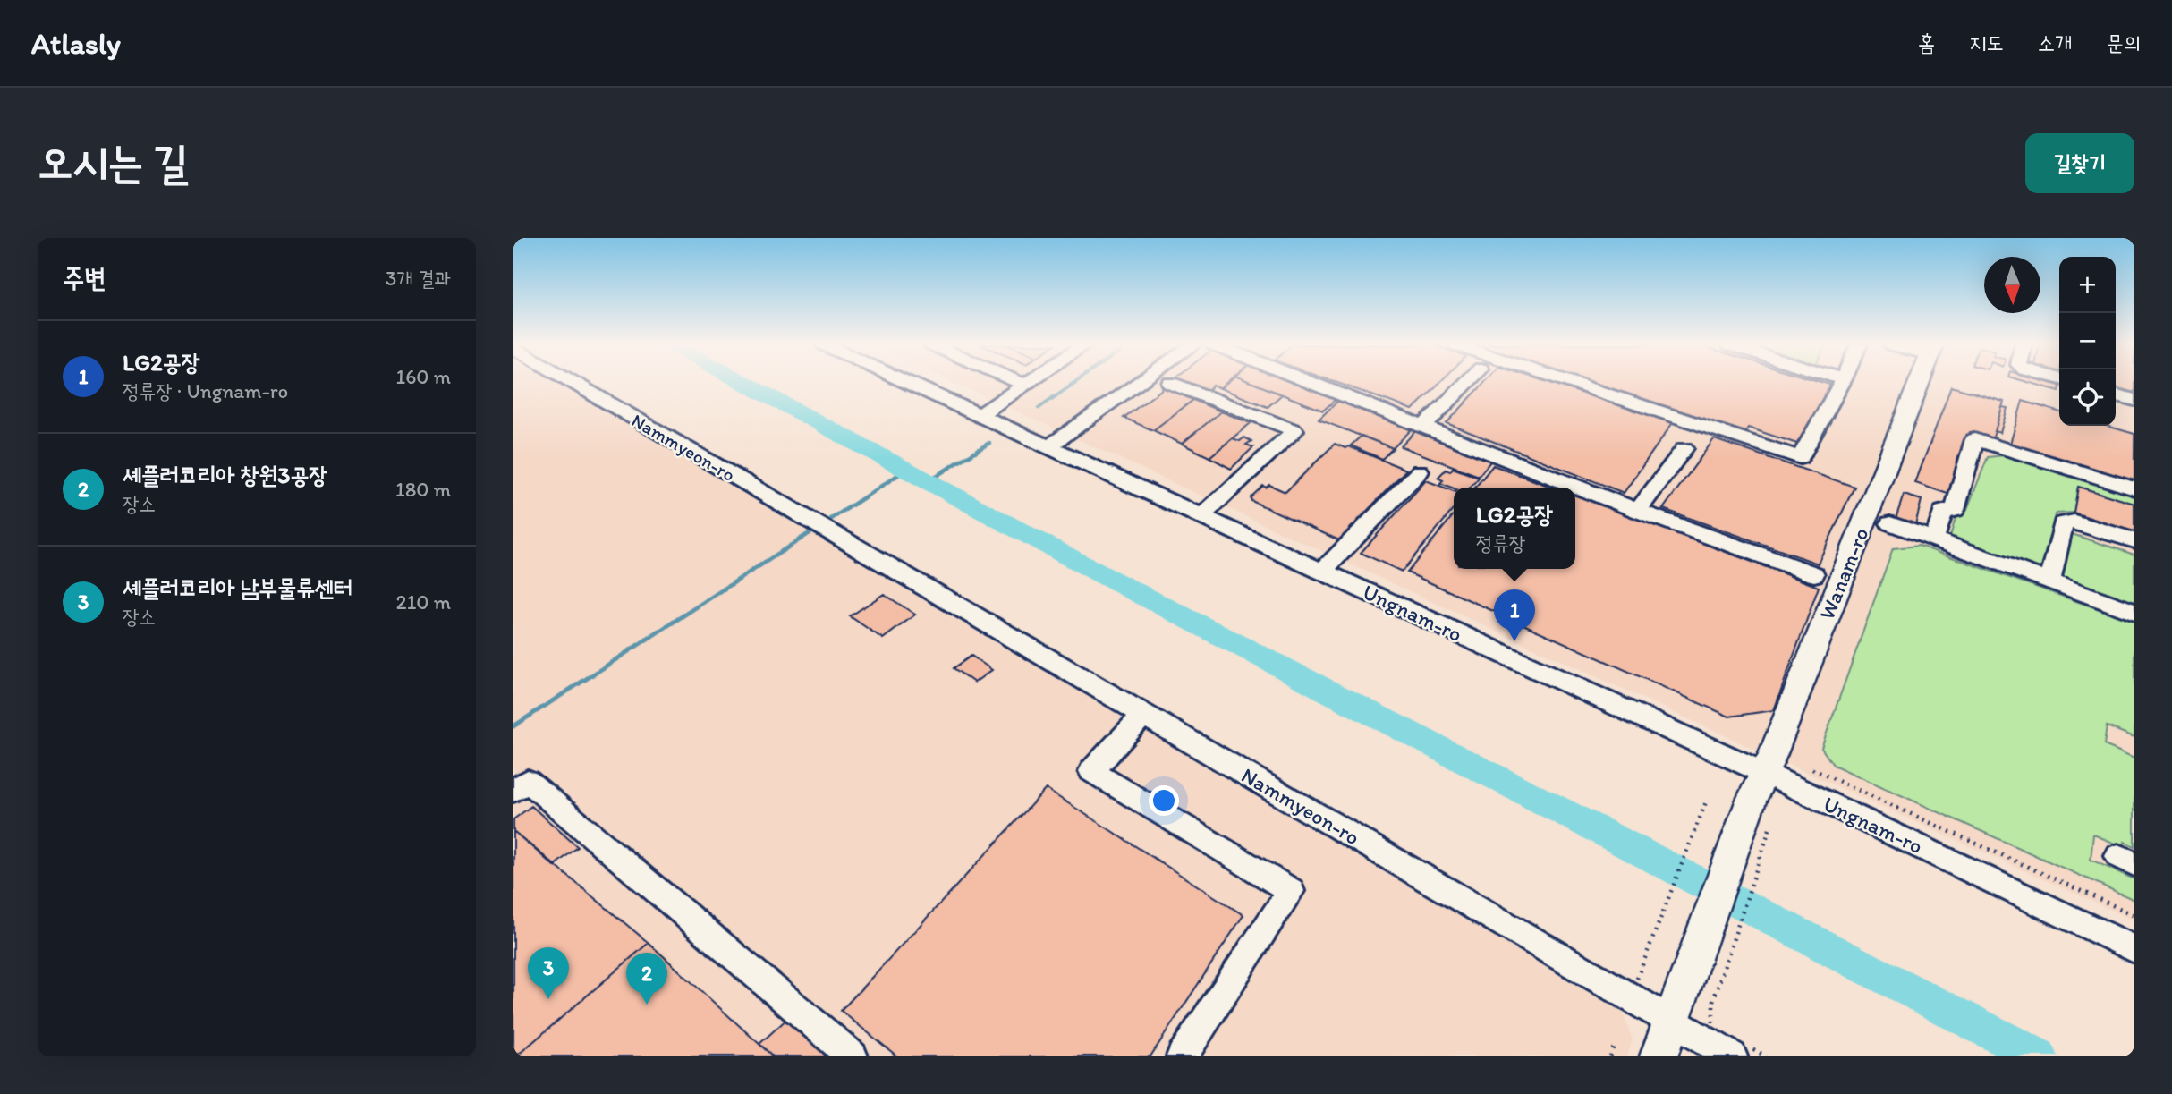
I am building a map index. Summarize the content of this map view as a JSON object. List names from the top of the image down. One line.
{"streets":{"main road":["Wanam-ro"],"street":["Nammyeon-ro","Ungnam-ro"]},"crossings":[["Nammyeon-ro","Wanam-ro"],["Wanam-ro","Ungnam-ro"]],"north":"bottom","page":{"header":"Atlasly","nav":["홈","지도","소개","문의"],"buttons":"길찾기","title":"오시는 길","heading":["주변","3개 결과"],"map_buttons":["+","−"],"list":[{"mark":"1","name":"LG2공장","note":"정류장 · Ungnam-ro","value":"160 m"},{"mark":"2","name":"셰플러코리아 창원3공장","note":"장소","value":"180 m"},{"mark":"3","name":"셰플러코리아 남부물류센터","note":"장소","value":"210 m"}],"popup":["LG2공장","정류장"],"pins":["1","3","2"]}}
